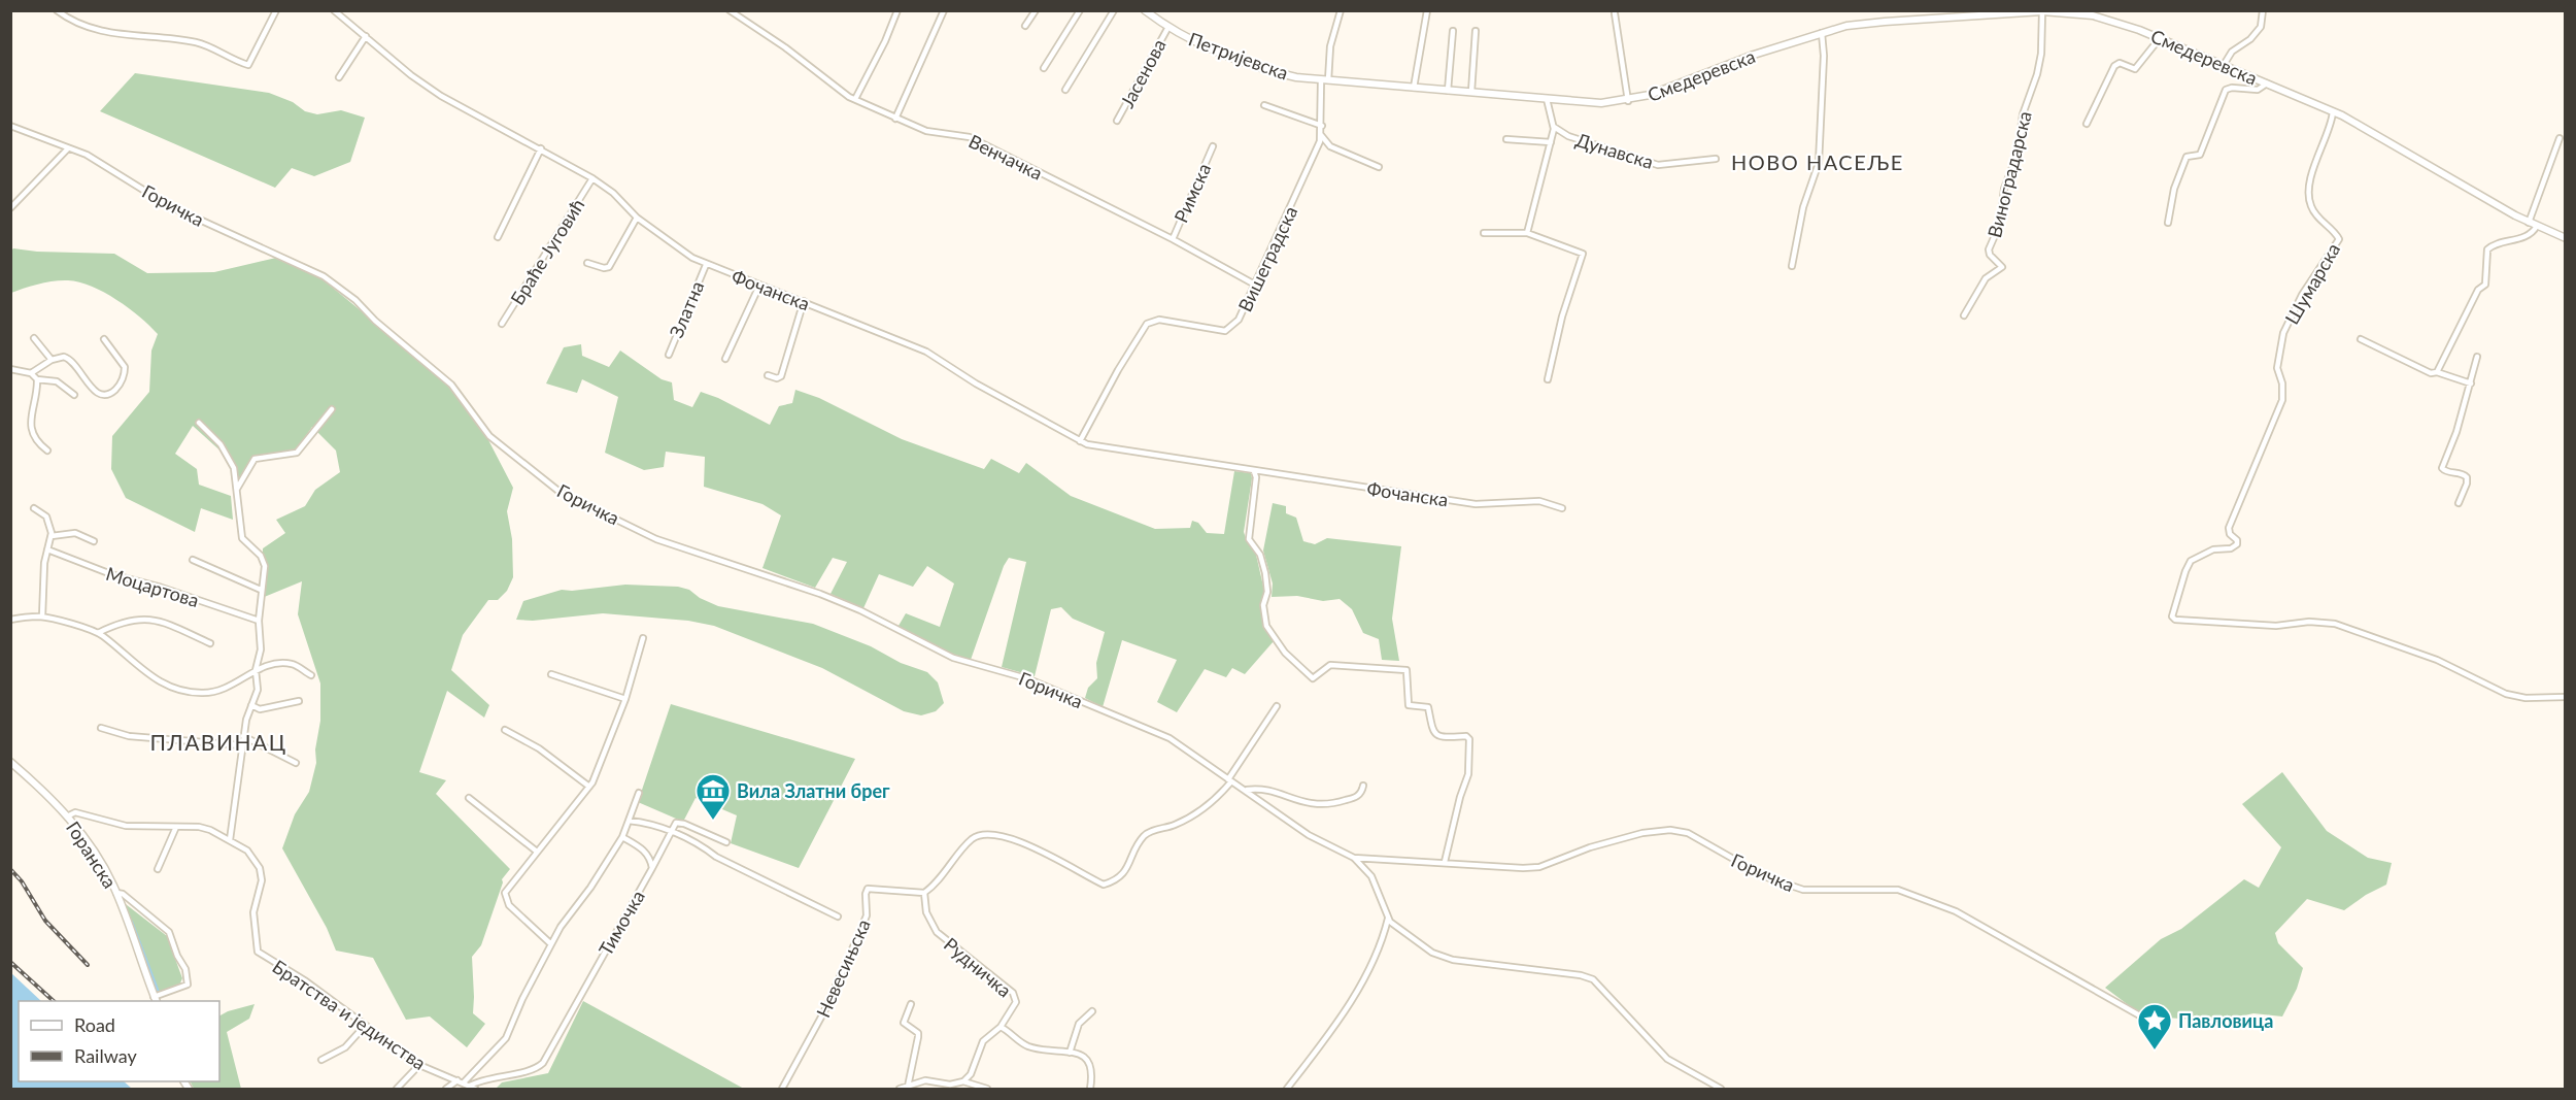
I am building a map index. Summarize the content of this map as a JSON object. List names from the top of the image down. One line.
{"streets":{"main road":["Петријевска","Смедеревска","Горанска"],"street":["Јасенова","Дунавска","Венчачка","Виноградарска","Римска","Горичка","Браће Југовић","Вишеградска","Шумарска","Фочанска","Златна","Моцартова","Тимочка","Рудничка","Невесињска","Братства и јединства"]},"crossings":[["Петријевска","Смедеревска"],["Петријевска","Јасенова"],["Петријевска","Вишеградска"],["Смедеревска","Дунавска"],["Смедеревска","Виноградарска"],["Смедеревска","Шумарска"],["Венчачка","Римска"],["Венчачка","Вишеградска"],["Браће Југовић","Фочанска"],["Вишеградска","Фочанска"],["Фочанска","Златна"],["Горанска","Братства и јединства"],["Тимочка","Братства и јединства"],["Рудничка","Невесињска"]],"districts":["НОВО НАСЕЉЕ","ПЛАВИНАЦ"],"places":{"museum":["Вила Златни брег"],"place":["Павловица"]},"legend":["Road","Railway"]}
